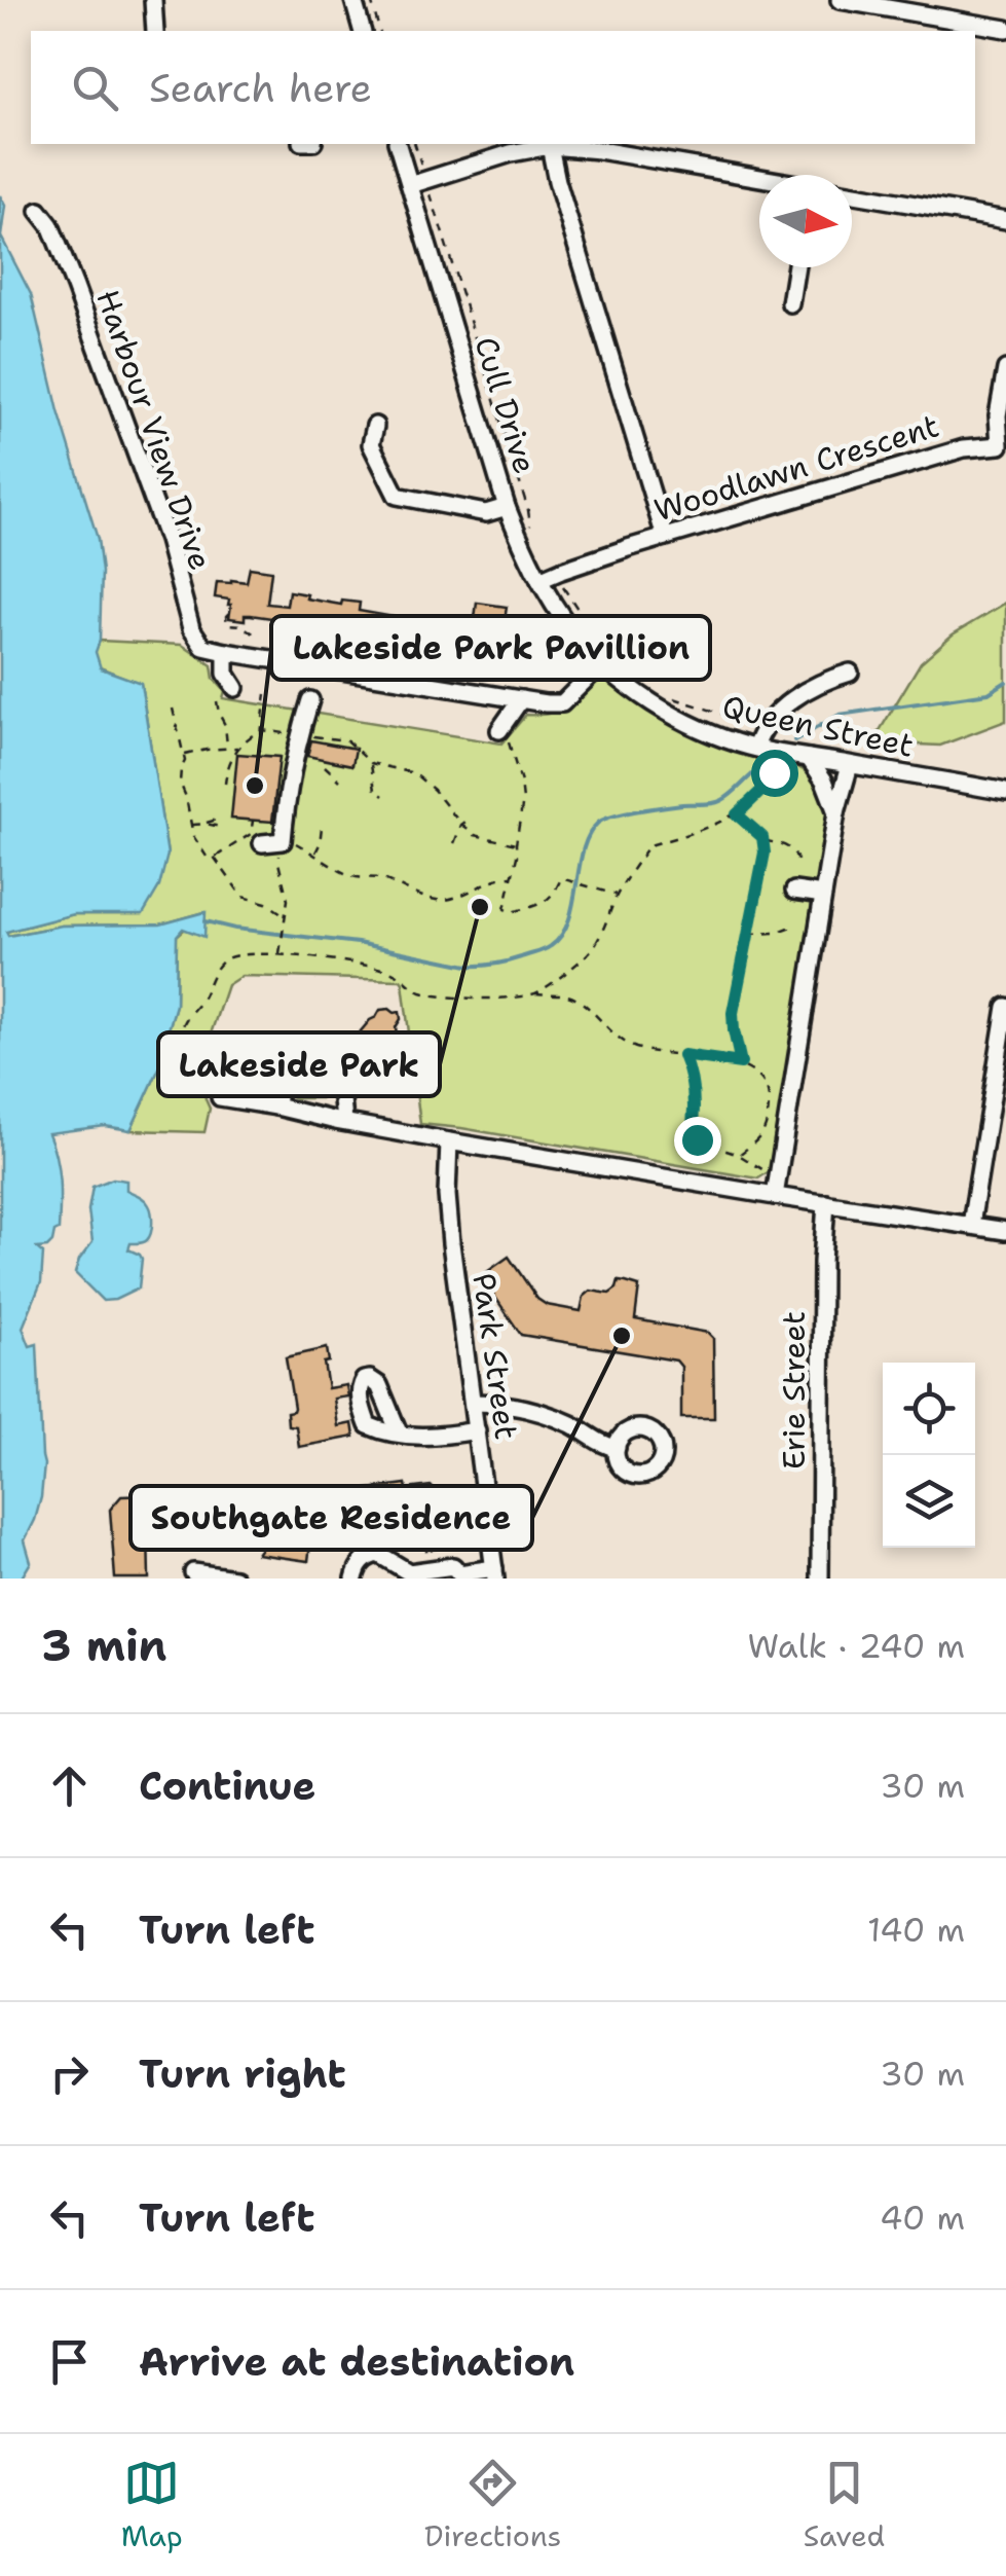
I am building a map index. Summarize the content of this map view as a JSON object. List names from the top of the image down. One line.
{"streets":{"street":["Cull Drive","Harbour View Drive","Woodlawn Crescent","Queen Street","Park Street","Erie Street"]},"crossings":[["Cull Drive","Woodlawn Crescent"],["Cull Drive","Queen Street"]],"places":["Lakeside Park Pavillion","Lakeside Park","Southgate Residence"],"north":"right","page":{"search":"Search here","heading":["3 min","Walk · 240 m"],"list":[["Continue","30 m"],["Turn left","140 m"],["Turn right","30 m"],["Turn left","40 m"],"Arrive at destination"],"nav":["Map","Directions","Saved"]}}
